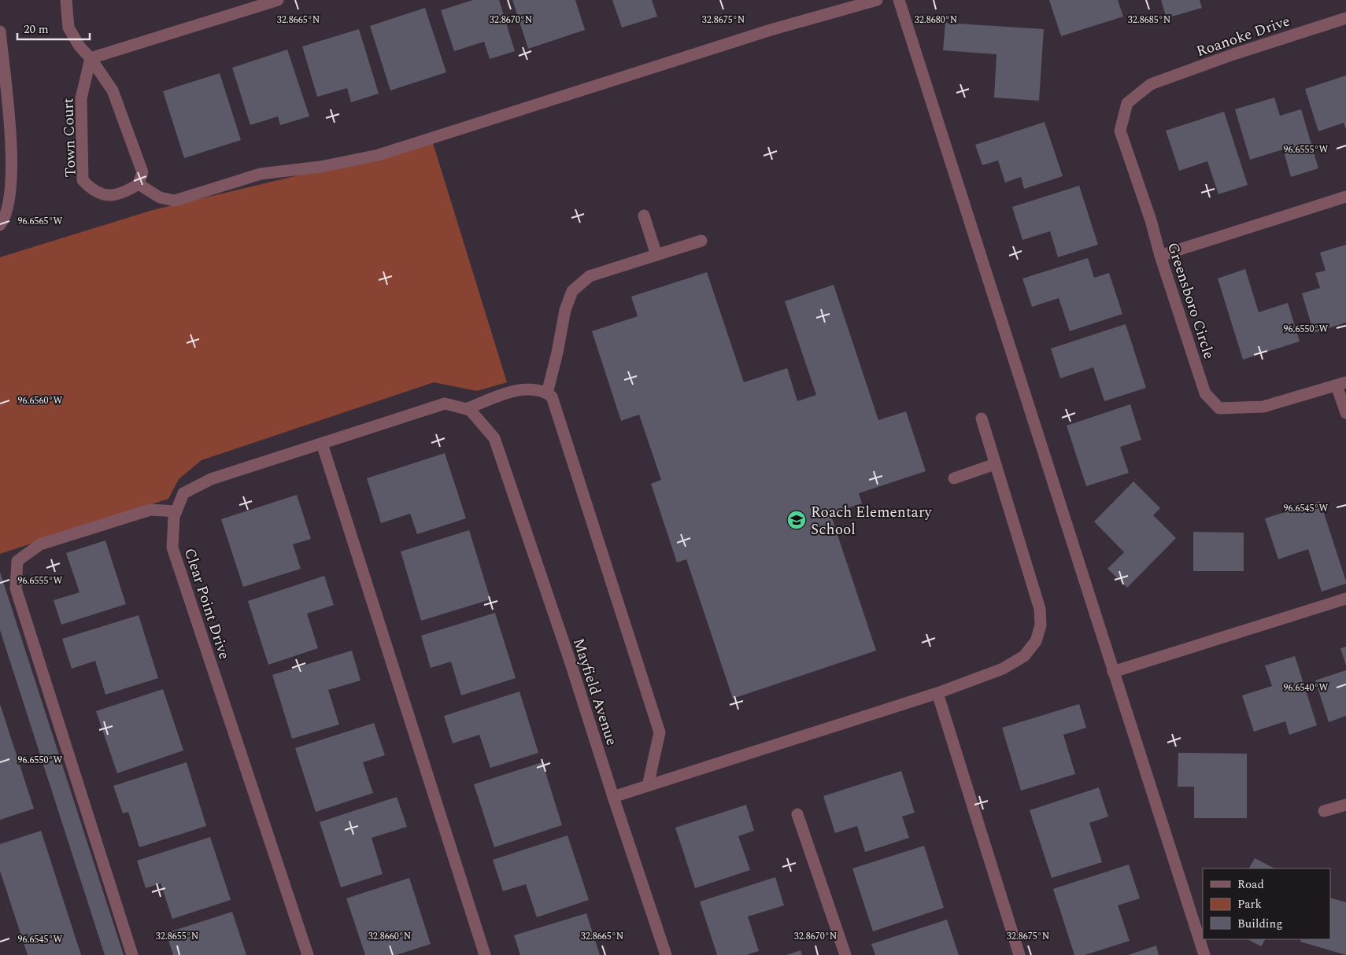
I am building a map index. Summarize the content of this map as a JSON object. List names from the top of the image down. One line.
{"streets":{"street":["Roanoke Drive","Town Court","Greensboro Circle","Clear Point Drive","Mayfield Avenue"]},"crossings":[["Roanoke Drive","Greensboro Circle"],["Clear Point Drive","Mayfield Avenue"]],"places":{"school or university":["Roach Elementary School"]},"legend":["Road","Park","Building"],"scale_bar":"20 m","coordinates":["32.8665°N","32.8670°N","32.8675°N","32.8680°N","32.8685°N","96.6555°W","96.6565°W","96.6550°W","96.6560°W","96.6545°W","96.6540°W","32.8655°N","32.8660°N"]}
